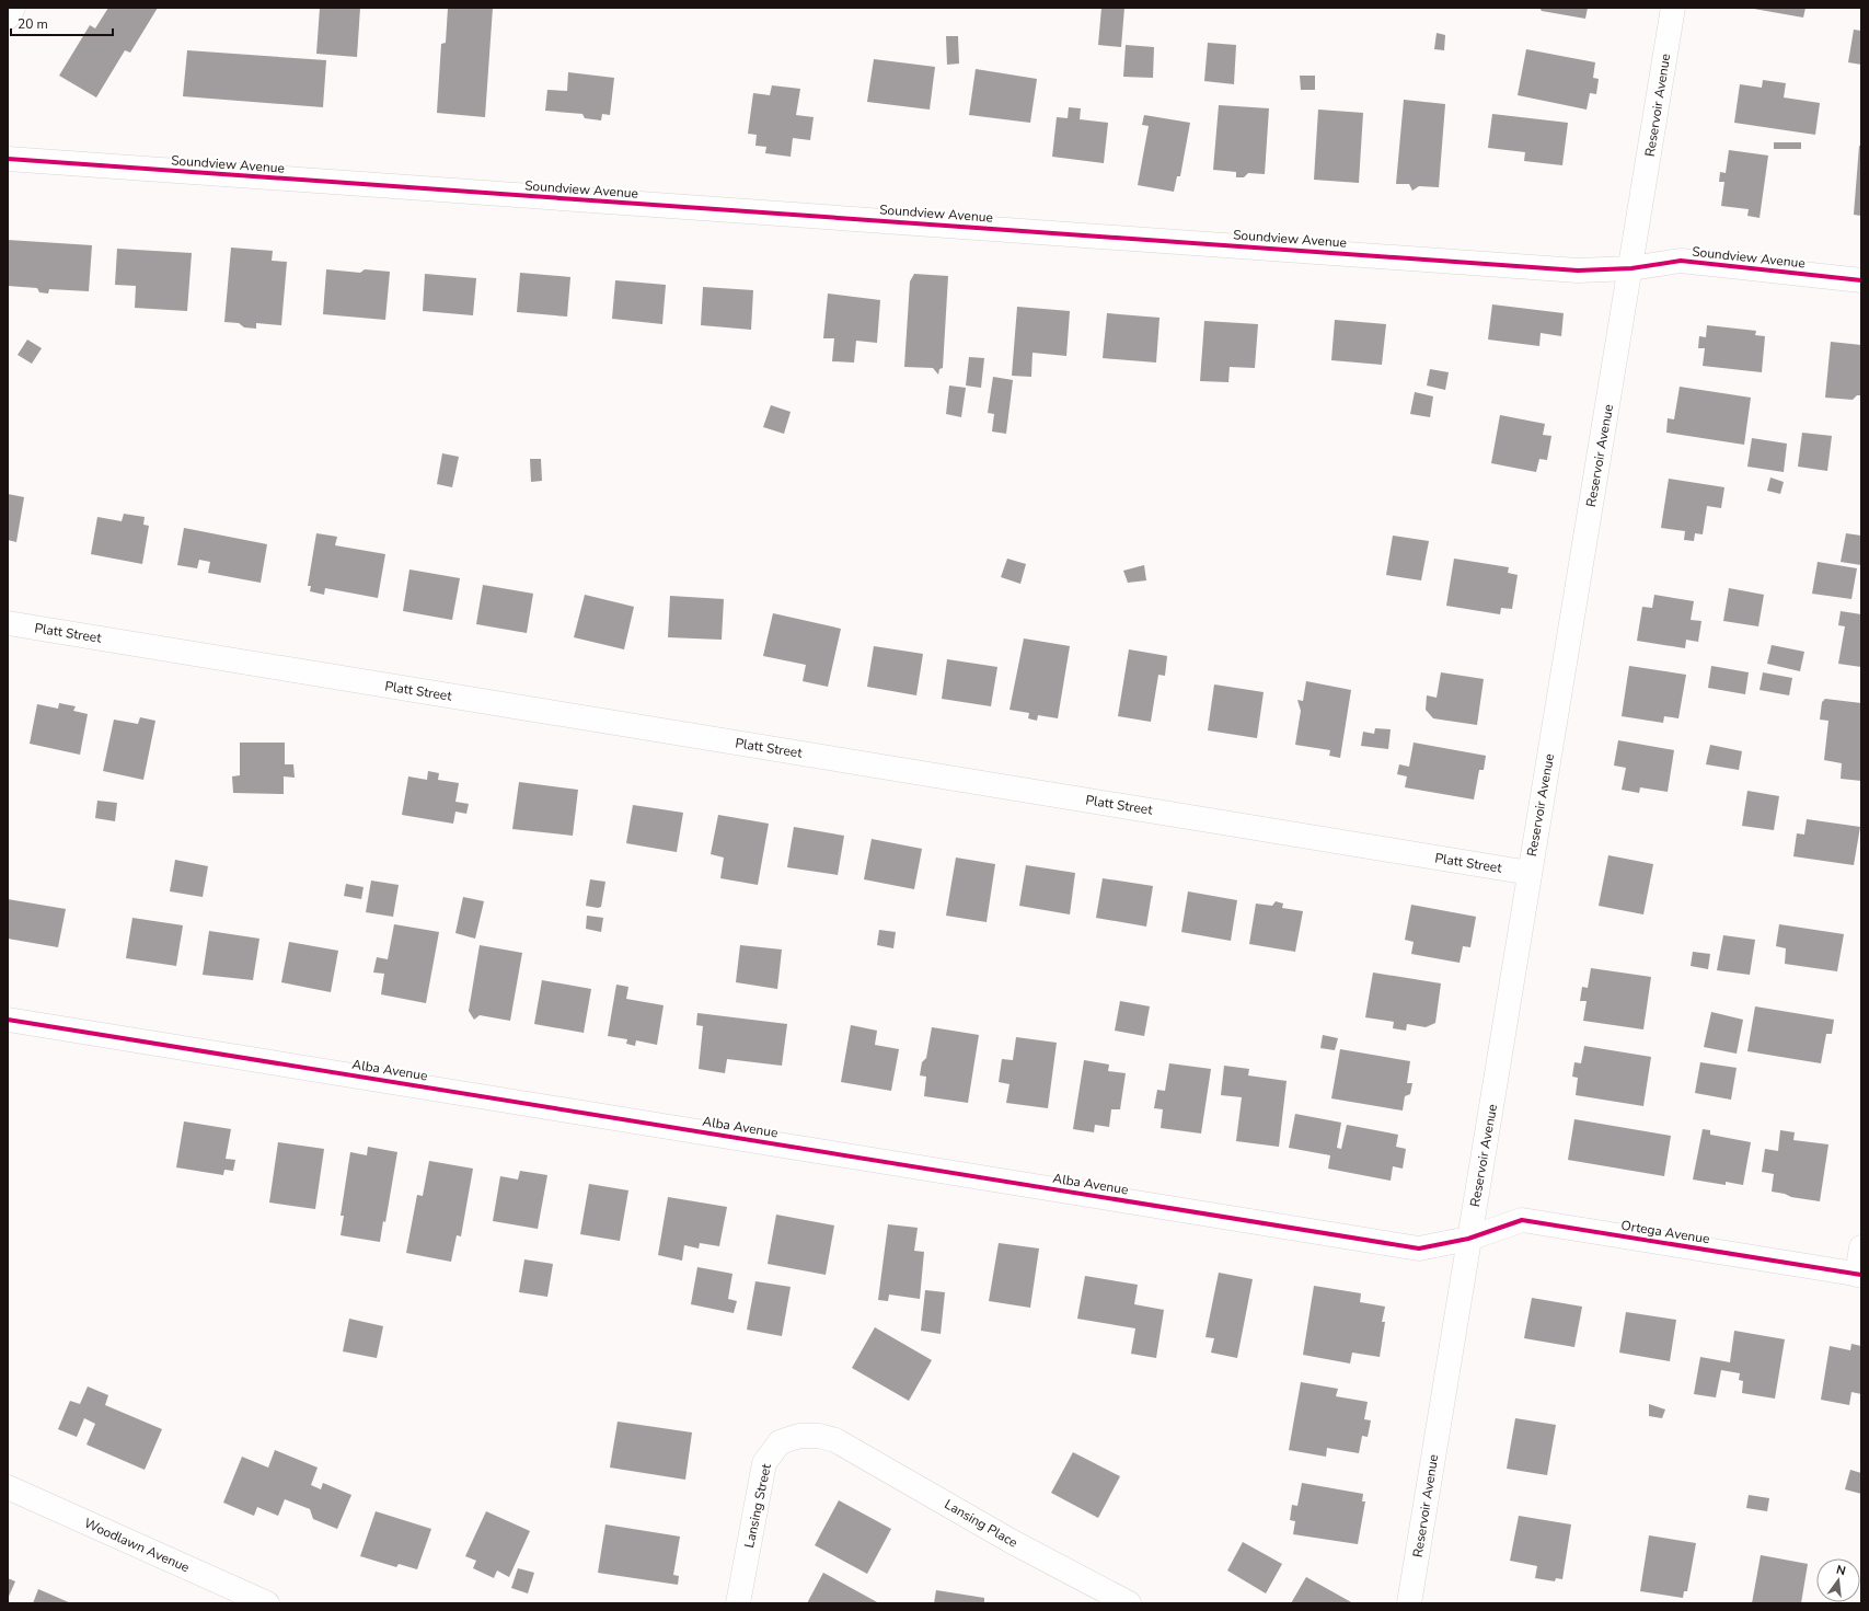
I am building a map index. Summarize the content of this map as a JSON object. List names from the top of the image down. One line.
{"streets":{"street":["Reservoir Avenue","Soundview Avenue","Platt Street","Alba Avenue","Ortega Avenue","Lansing Street","Lansing Place","Woodlawn Avenue"]},"crossings":[["Reservoir Avenue","Soundview Avenue"],["Reservoir Avenue","Platt Street"],["Reservoir Avenue","Alba Avenue"],["Reservoir Avenue","Ortega Avenue"],["Alba Avenue","Ortega Avenue"],["Lansing Street","Lansing Place"]],"scale_bar":"20 m","north":"top"}
